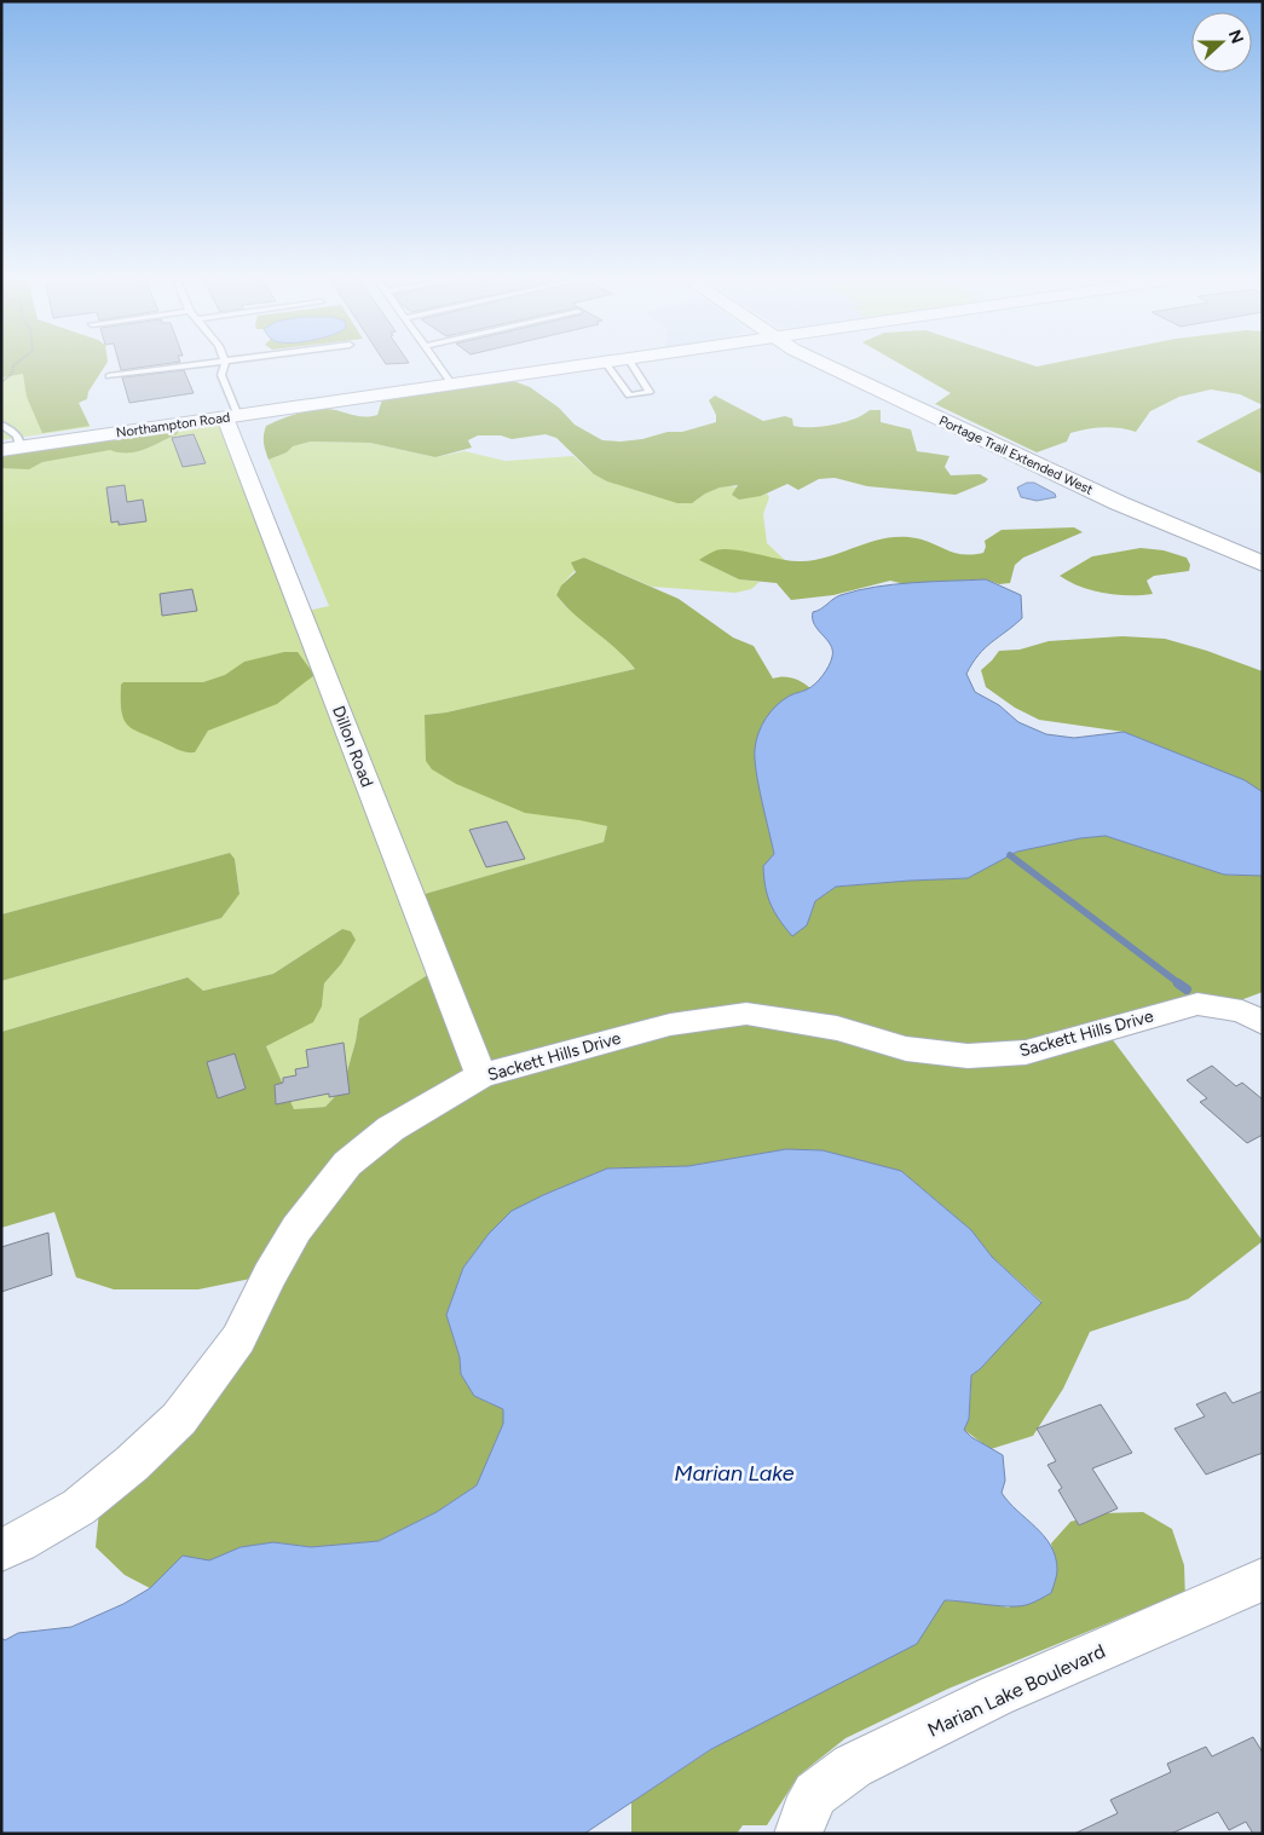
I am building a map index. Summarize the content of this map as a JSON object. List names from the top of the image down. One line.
{"streets":{"street":["Northampton Road","Portage Trail Extended West","Dillon Road","Sackett Hills Drive","Marian Lake Boulevard"]},"crossings":[["Northampton Road","Dillon Road"],["Dillon Road","Sackett Hills Drive"]],"water":["Marian Lake"],"north":"right"}
